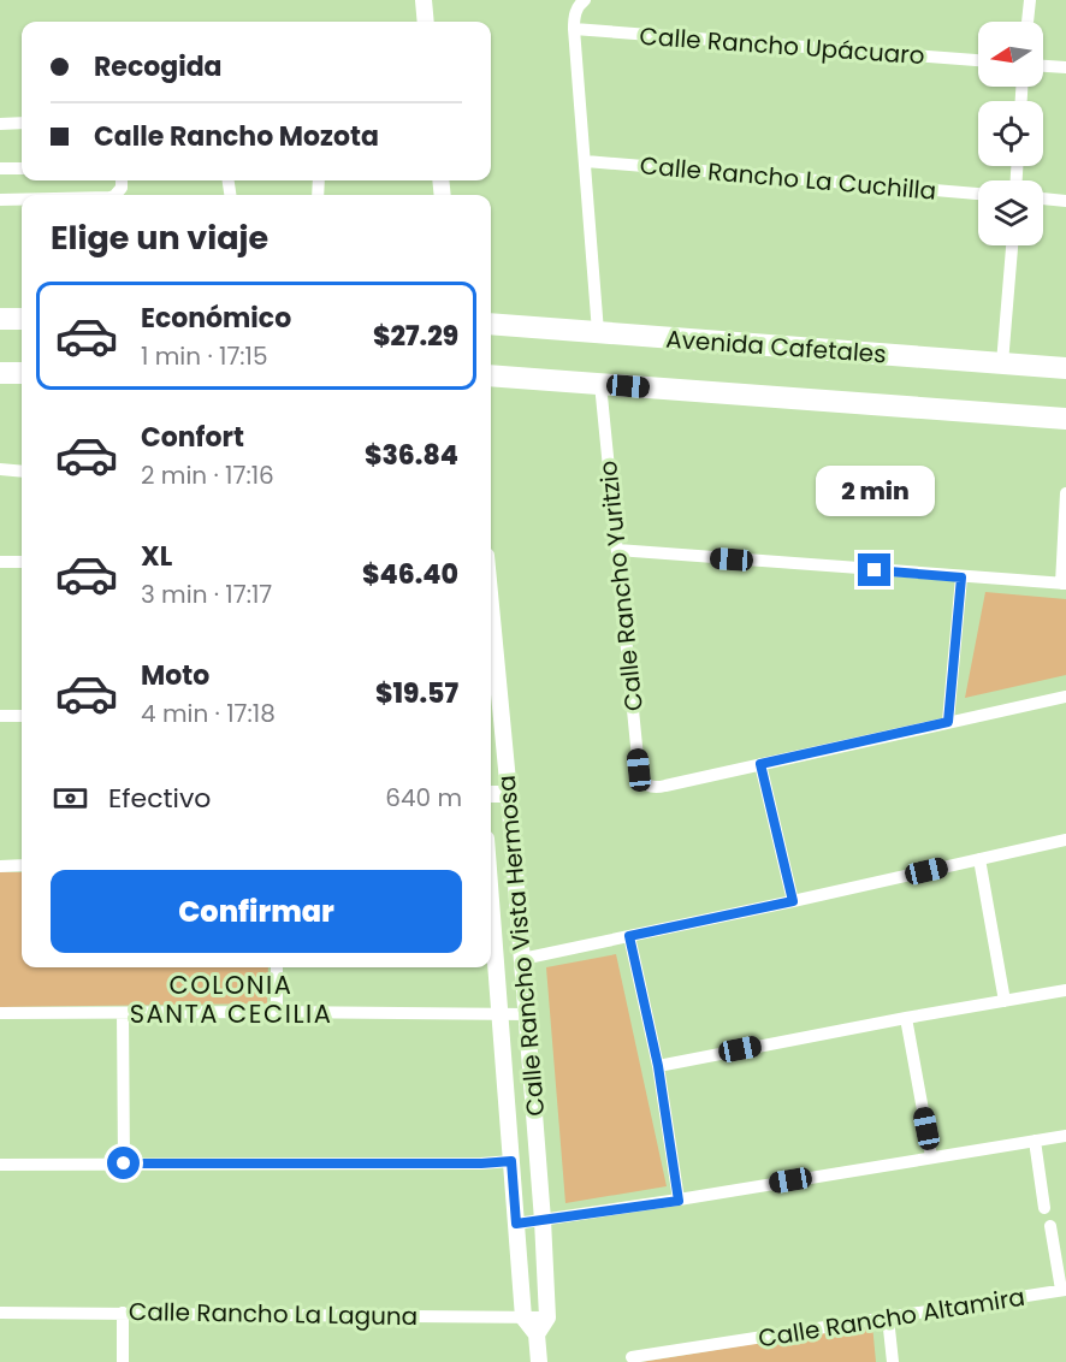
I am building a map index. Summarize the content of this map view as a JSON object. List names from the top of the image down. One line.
{"streets":{"main road":["Avenida Cafetales"],"street":["Calle Rancho Upácuaro","Calle Rancho La Cuchilla","Calle Rancho Yuritzio","Calle Rancho Vista Hermosa","Calle Rancho La Laguna","Calle Rancho Altamira"]},"crossings":[["Calle Rancho Vista Hermosa","Calle Rancho La Laguna"]],"districts":["COLONIA SANTA CECILIA"],"north":"left","page":{"banner":["Recogida","Calle Rancho Mozota"],"heading":"Elige un viaje","list":[{"name":"Económico","note":"1 min · 17:15","value":"$27.29"},{"name":"Confort","note":"2 min · 17:16","value":"$36.84"},{"name":"XL","note":"3 min · 17:17","value":"$46.40"},{"name":"Moto","note":"4 min · 17:18","value":"$19.57"}],"bubble":"2 min","pay":["Efectivo","640 m"],"buttons":"Confirmar"}}
